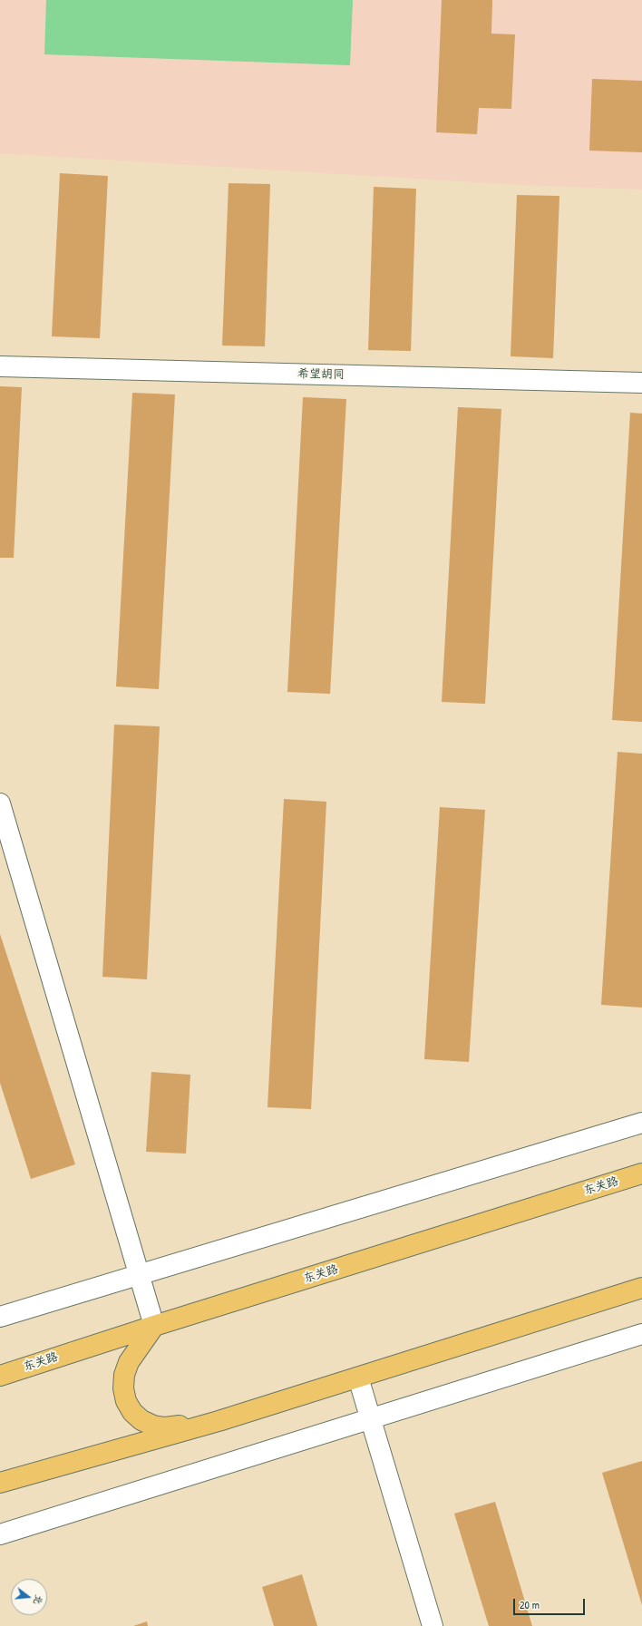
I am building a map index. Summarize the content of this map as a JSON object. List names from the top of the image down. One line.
{"streets":{"main road":["东关路"],"street":["希望胡同"]},"scale_bar":"20 m","north":"right"}
